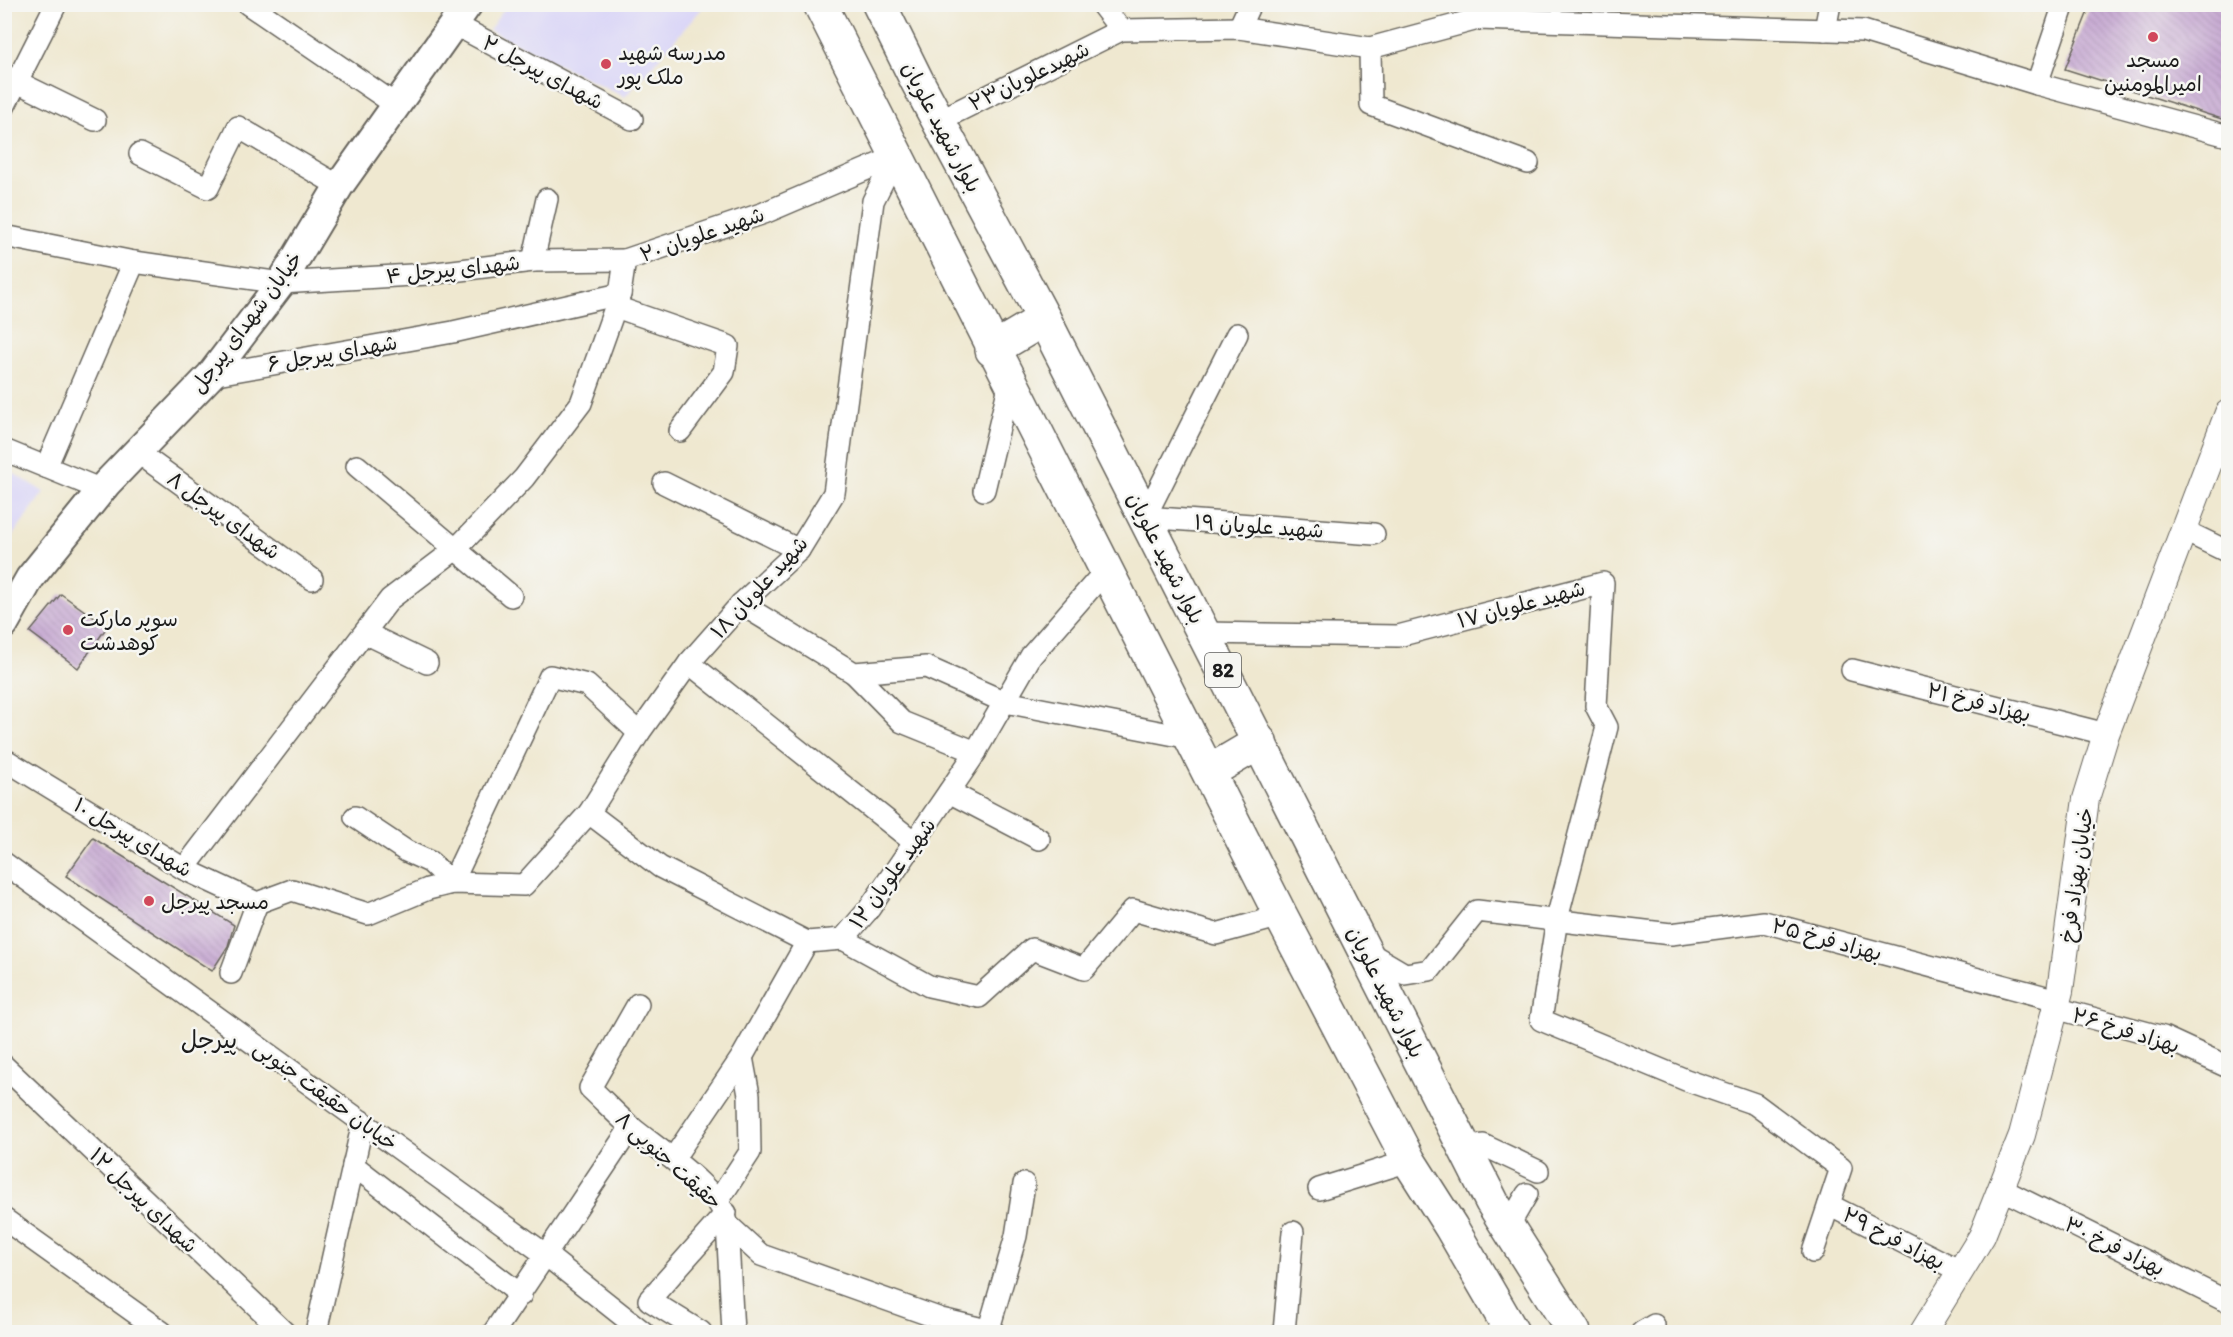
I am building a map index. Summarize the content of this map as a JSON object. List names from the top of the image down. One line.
{"streets":{"main road":["بلوار شهید علویان","خیابان شهدای پیرجل","82"],"street":["شهدای پیرجل ۲","شهیدعلویان۲۳","شهید علویان ۲۰","شهدای پیرجل ۴","شهدای پیرجل ۶","شهدای پیرجل ۸","شهید علویان ۱۹","شهید علویان ۱۸","شهید علویان ۱۷","بهزاد فرخ ۲۱","شهدای پیرجل ۱۰","شهید علویان ۱۲","خیابان بهزاد فرخ","بهزاد فرخ ۲۵","بهزاد فرخ ۲۶","خیابان حقیقت جنوبی","حقیقت جنوبی ۸","شهدای پیرجل ۱۲","بهزاد فرخ ۲۹","بهزاد فرخ ۳۰"]},"crossings":[["شهدای پیرجل ۲","خیابان شهدای پیرجل"],["شهیدعلویان۲۳","بلوار شهید علویان"],["بلوار شهید علویان","شهید علویان ۱۹"],["بلوار شهید علویان","شهید علویان ۱۷"],["بلوار شهید علویان","بهزاد فرخ ۲۵"],["شهید علویان ۲۰","شهدای پیرجل ۴"],["شهید علویان ۲۰","شهدای پیرجل ۶"],["شهید علویان ۲۰","شهید علویان ۱۸"],["شهید علویان ۲۰","شهدای پیرجل ۱۰"],["شهدای پیرجل ۴","خیابان شهدای پیرجل"],["خیابان شهدای پیرجل","شهدای پیرجل ۶"],["خیابان شهدای پیرجل","شهدای پیرجل ۸"],["شهید علویان ۱۸","شهدای پیرجل ۱۰"],["شهید علویان ۱۷","بهزاد فرخ ۲۵"],["بهزاد فرخ ۲۱","خیابان بهزاد فرخ"],["خیابان بهزاد فرخ","بهزاد فرخ ۲۵"],["خیابان بهزاد فرخ","بهزاد فرخ ۲۶"],["خیابان بهزاد فرخ","بهزاد فرخ ۲۹"],["خیابان بهزاد فرخ","بهزاد فرخ ۳۰"],["بهزاد فرخ ۲۵","بهزاد فرخ ۲۶"]],"districts":["پیرجل"],"places":["مسجد امیرالمومنین","مدرسه شهید ملک پور","سوپر مارکت کوهدشت","مسجد پیرجل"]}
